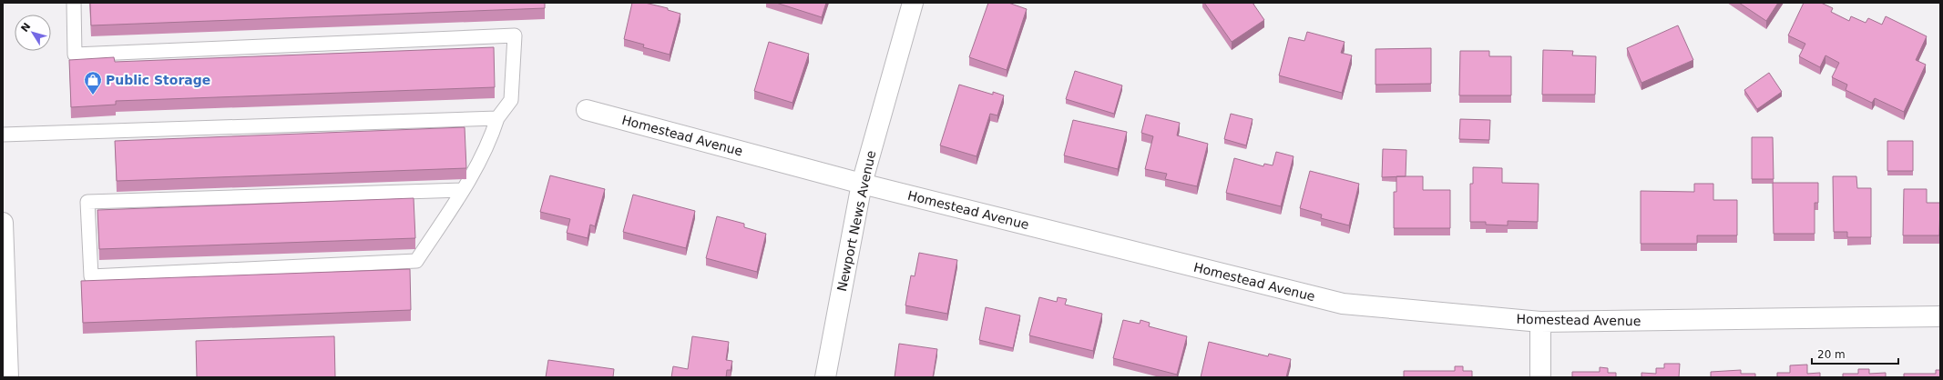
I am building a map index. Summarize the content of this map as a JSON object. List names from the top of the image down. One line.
{"streets":{"street":["Homestead Avenue","Newport News Avenue"]},"crossings":[["Homestead Avenue","Newport News Avenue"]],"places":{"shop":["Public Storage"]},"scale_bar":"20 m","north":"top left"}
